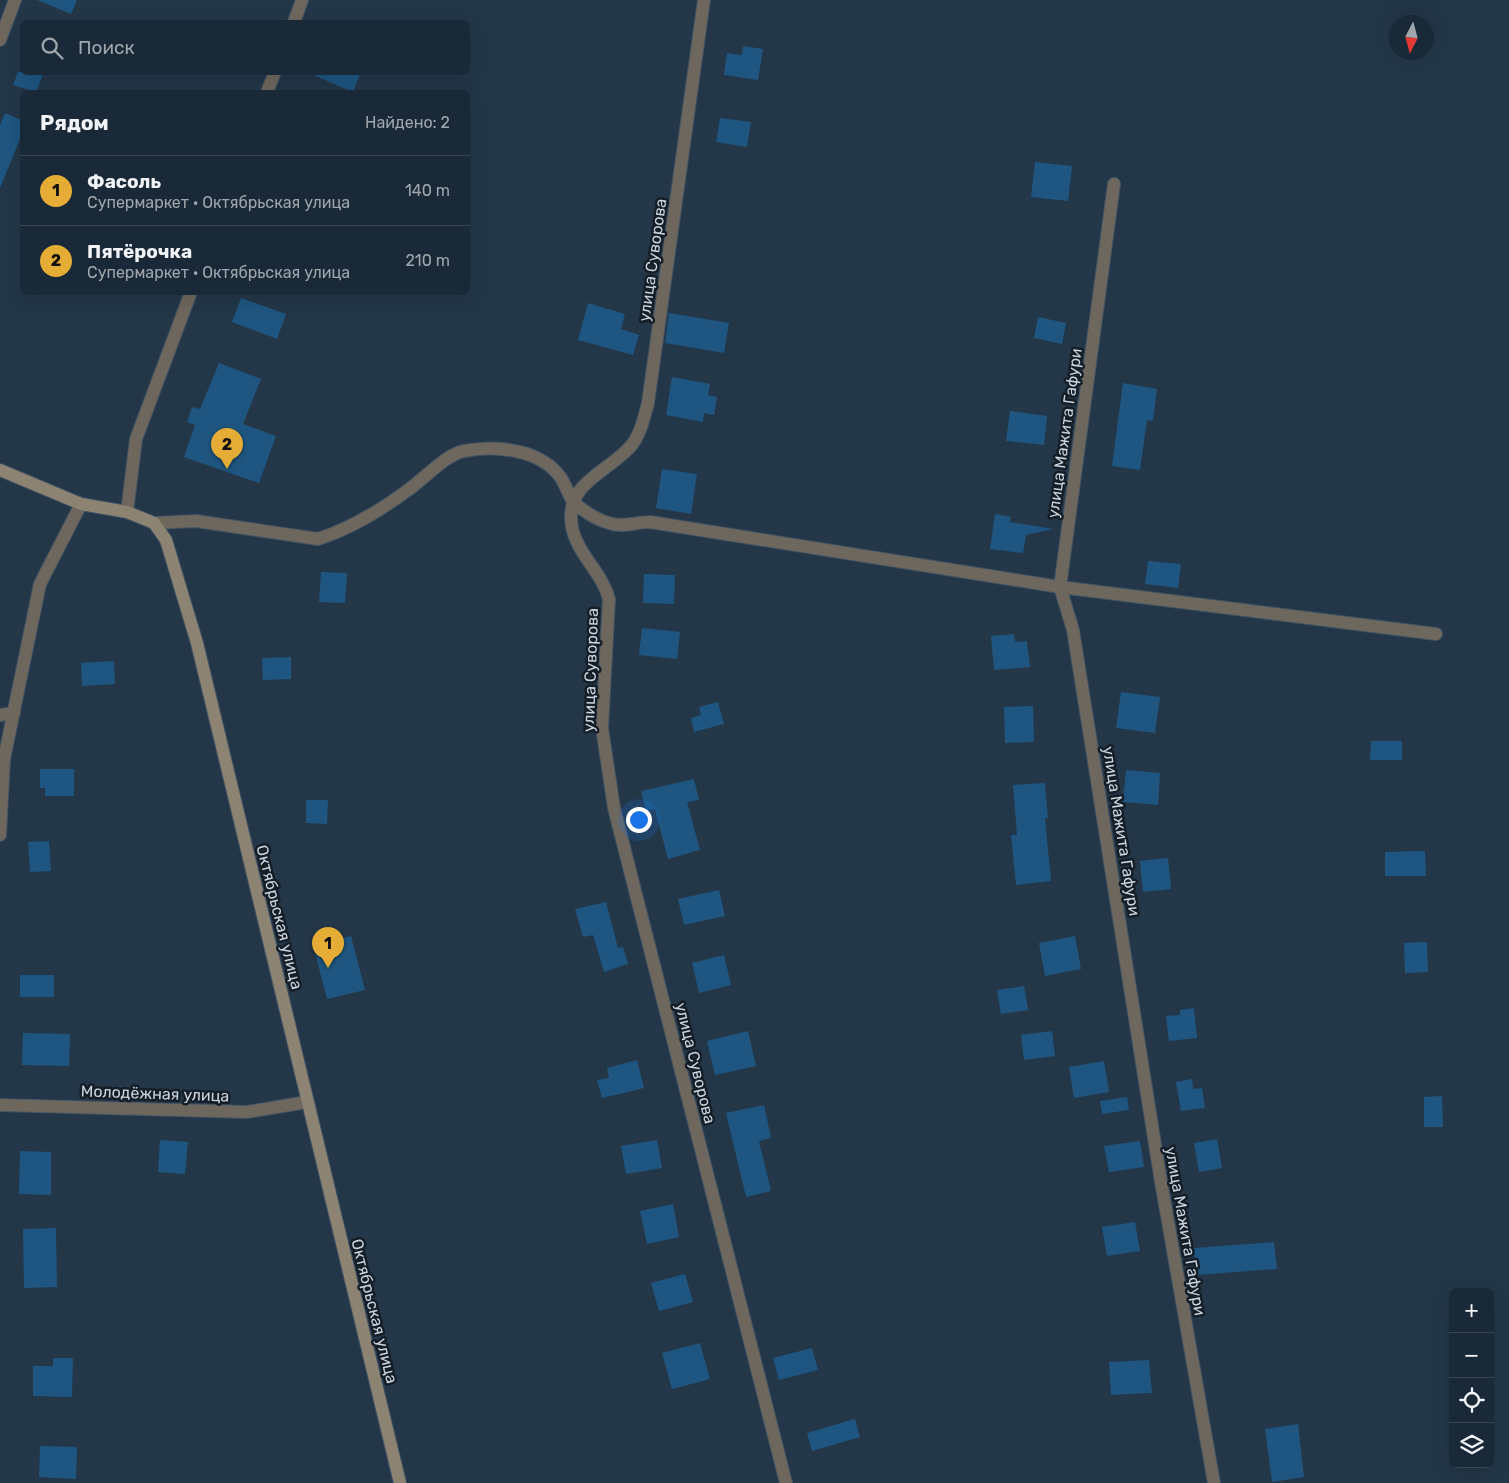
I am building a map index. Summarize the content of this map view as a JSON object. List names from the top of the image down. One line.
{"streets":{"street":["улица Суворова","улица Мажита Гафури","Октябрьская улица","Молодёжная улица"]},"crossings":[["Октябрьская улица","Молодёжная улица"]],"north":"bottom","page":{"search":"Поиск","heading":["Рядом","Найдено: 2"],"list":[{"mark":"1","name":"Фасоль","note":"Супермаркет · Октябрьская улица","value":"140 m"},{"mark":"2","name":"Пятёрочка","note":"Супермаркет · Октябрьская улица","value":"210 m"}],"pins":["2","1"],"map_buttons":["+","−"]}}
